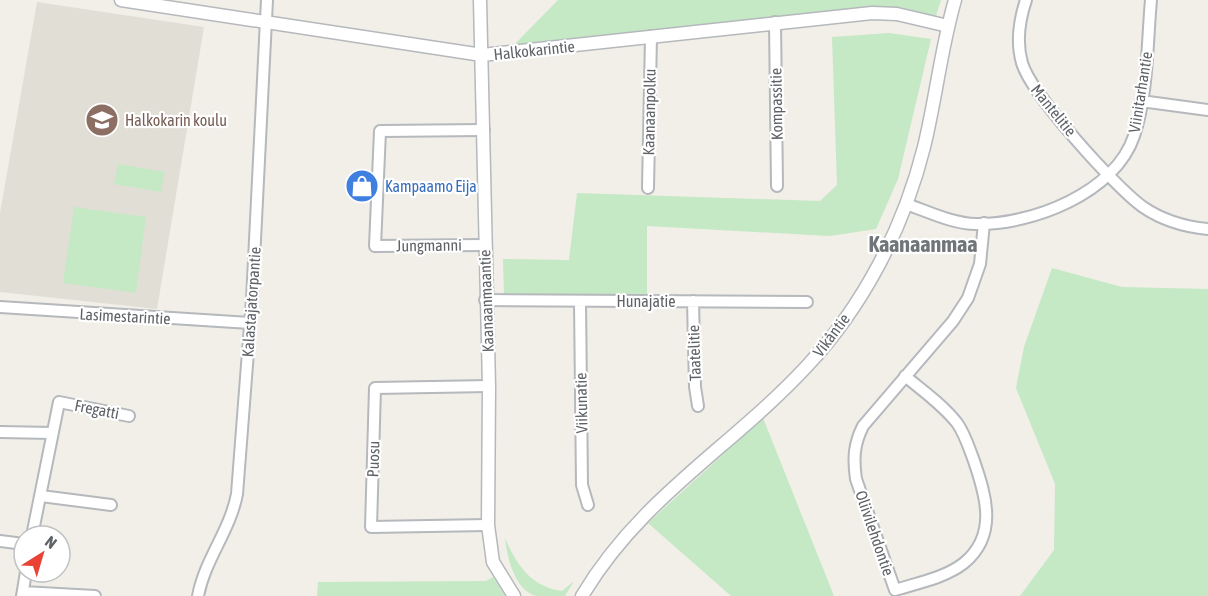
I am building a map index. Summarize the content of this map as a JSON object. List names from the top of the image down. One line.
{"streets":{"street":["Halkokarintie","Viinitarhantie","Kompassitie","Mantelitie","Kaanaanpolku","Jungmanni","Kaanaanmaantie","Hunajatie","Kalastajatorpantie","Lasimestarintie","Vikåntie","Taatelitie","Viikunatie","Fregatti","Puosu","Oliivilehdontie"]},"crossings":[["Halkokarintie","Kompassitie"],["Halkokarintie","Kaanaanpolku"],["Halkokarintie","Kaanaanmaantie"],["Halkokarintie","Kalastajatorpantie"],["Halkokarintie","Vikåntie"],["Viinitarhantie","Mantelitie"],["Viinitarhantie","Vikåntie"],["Viinitarhantie","Oliivilehdontie"],["Jungmanni","Kaanaanmaantie"],["Kaanaanmaantie","Hunajatie"],["Kaanaanmaantie","Puosu"],["Hunajatie","Taatelitie"],["Hunajatie","Viikunatie"],["Kalastajatorpantie","Lasimestarintie"]],"districts":["Kaanaanmaa"],"places":{"school or university":["Halkokarin koulu"],"shop":["Kampaamo Eija"]},"north":"top right"}
